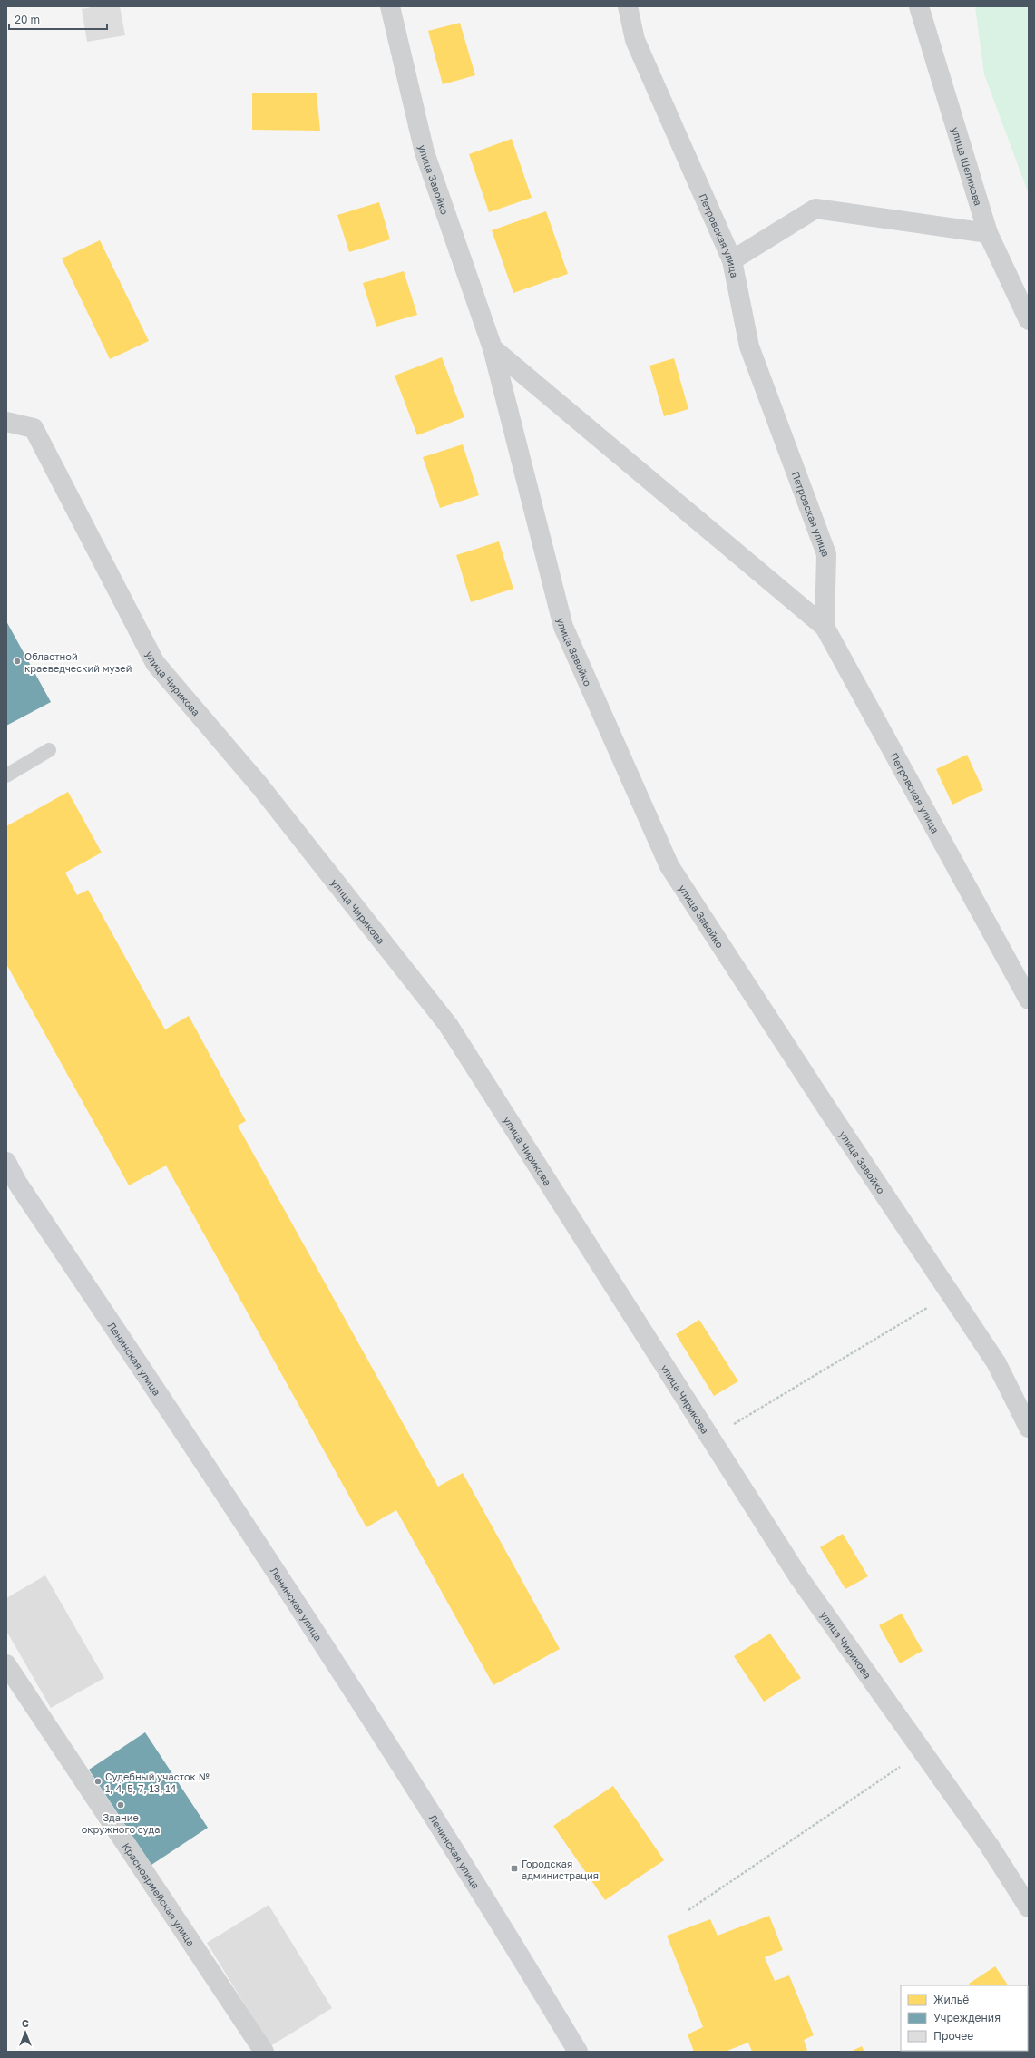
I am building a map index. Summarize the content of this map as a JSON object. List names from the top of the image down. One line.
{"streets":{"main road":["Ленинская улица"],"street":["улица Шелихова","улица Завойко","Петровская улица","улица Чирикова","Красноармейская улица"]},"places":{"other":["Областной краеведческий музей","Судебный участок № 1, 4, 5, 7, 13, 14","Здание окружного суда"],"transit":["Городская администрация"]},"legend":["Жильё","Учреждения","Прочее"],"scale_bar":"20 m","north":"top"}
